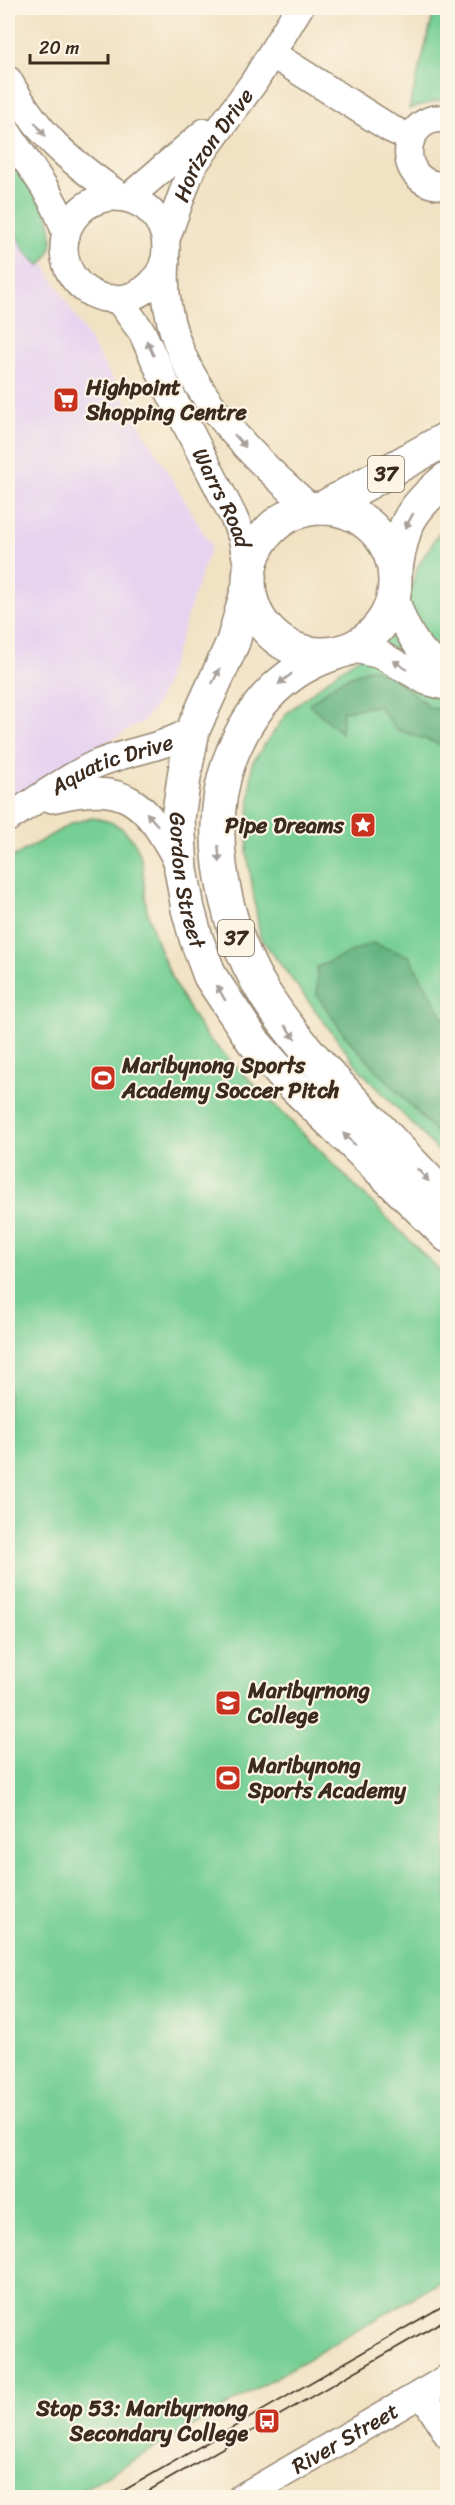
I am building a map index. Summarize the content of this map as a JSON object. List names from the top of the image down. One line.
{"streets":{"main road":["37","Gordon Street"],"street":["Horizon Drive","Warrs Road","Aquatic Drive","River Street"]},"crossings":[["Horizon Drive","Warrs Road"],["37","Warrs Road"],["37","Gordon Street"],["Warrs Road","Gordon Street"],["Aquatic Drive","Gordon Street"]],"one_way":["Aquatic Drive"],"places":{"supermarket":["Highpoint Shopping Centre"],"place":["Pipe Dreams"],"sports":["Maribynong Sports Academy Soccer Pitch","Maribynong Sports Academy"],"school or university":["Maribyrnong College"],"bus stop":["Stop 53: Maribyrnong Secondary College"]},"scale_bar":"20 m"}
